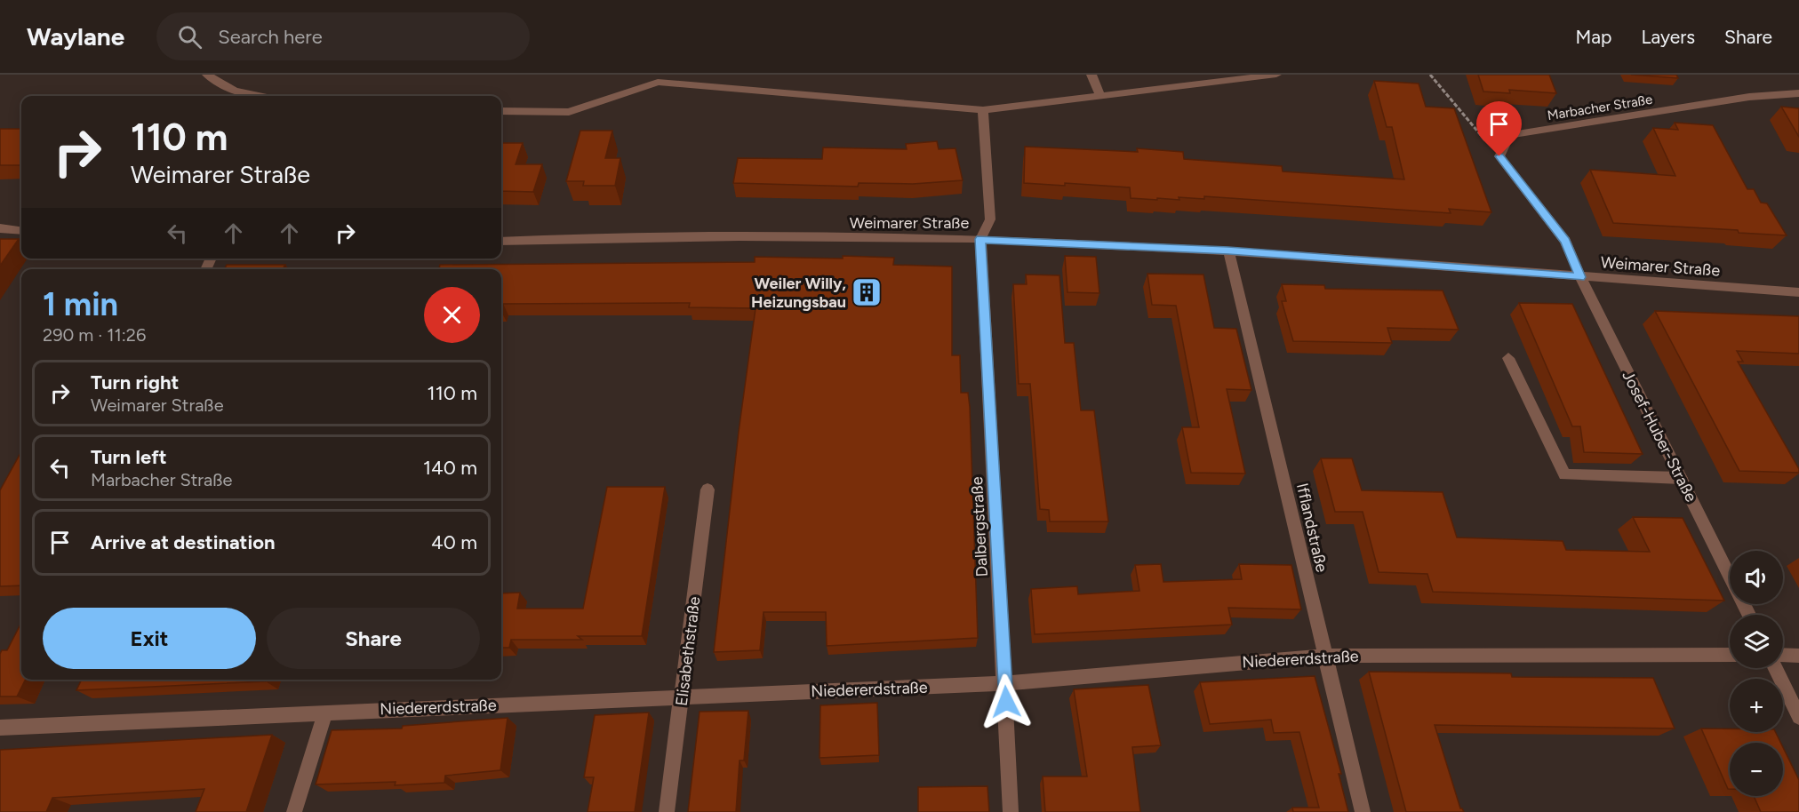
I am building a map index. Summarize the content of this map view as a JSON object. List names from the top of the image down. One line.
{"streets":{"street":["Marbacher Straße","Weimarer Straße","Josef-Huber-Straße","Dalbergstraße","Ifflandstraße","Elisabethstraße","Niedererdstraße"]},"crossings":[["Weimarer Straße","Josef-Huber-Straße"],["Weimarer Straße","Dalbergstraße"],["Weimarer Straße","Ifflandstraße"],["Dalbergstraße","Niedererdstraße"],["Ifflandstraße","Niedererdstraße"],["Elisabethstraße","Niedererdstraße"]],"places":{"building":["Weiler Willy, Heizungsbau"]},"page":{"header":"Waylane","search":"Search here","nav":["Map","Layers","Share"],"turn":["110 m","Weimarer Straße"],"heading":["1 min","290 m · 11:26"],"list":[{"name":"Turn right","note":"Weimarer Straße","value":"110 m"},{"name":"Turn left","note":"Marbacher Straße","value":"140 m"},{"name":"Arrive at destination","value":"40 m"}],"map_buttons":["+","−"],"buttons":["Exit","Share"]}}
